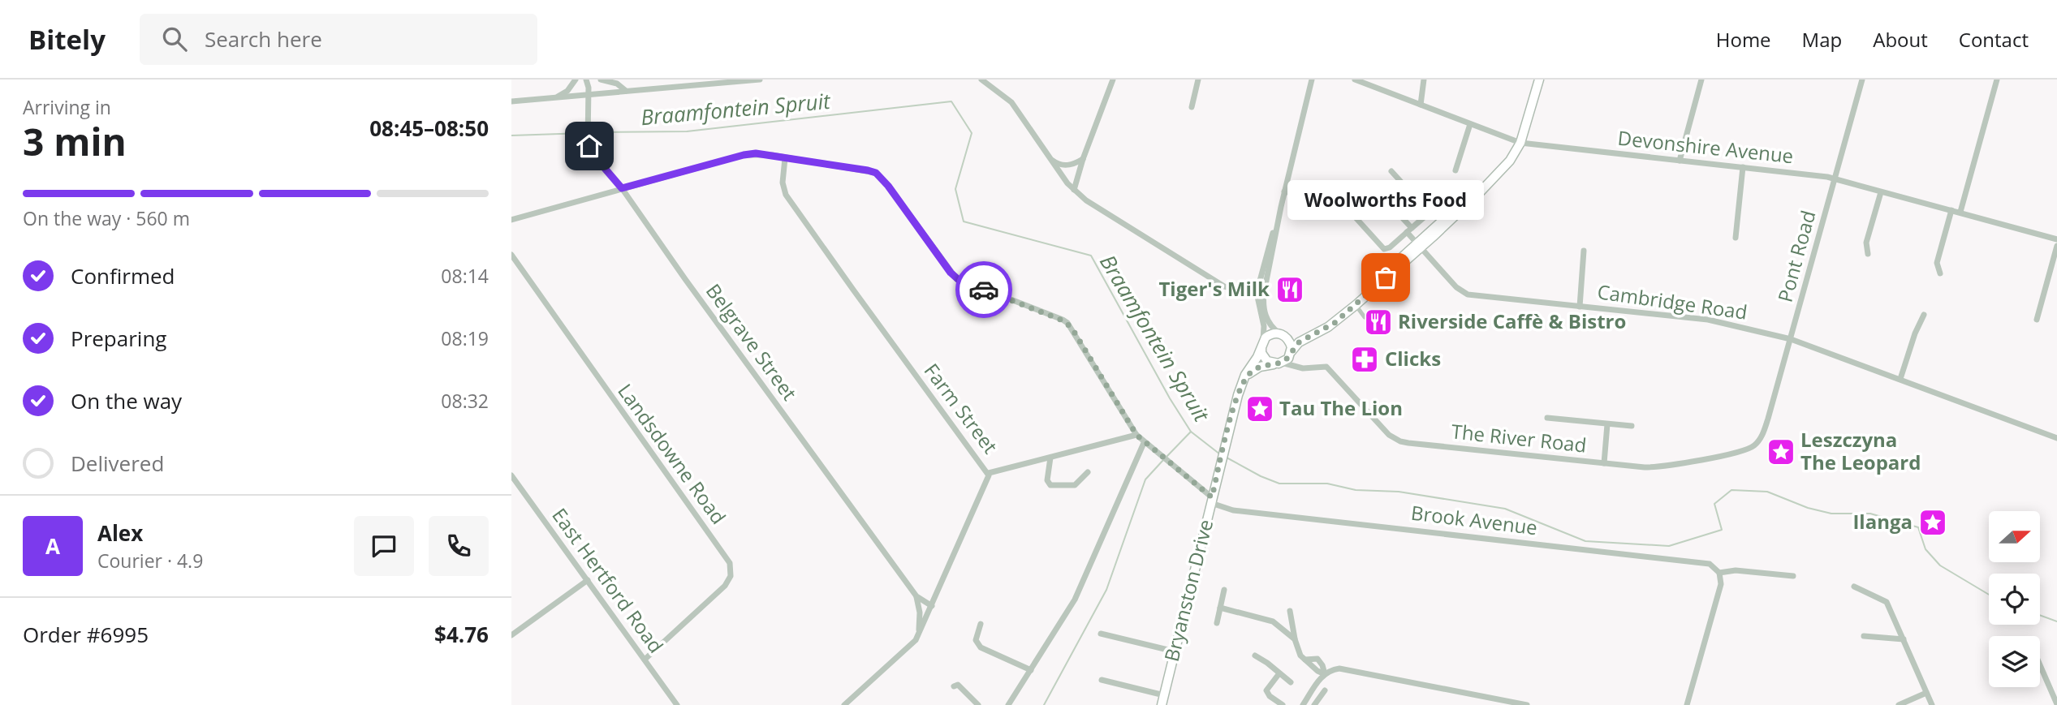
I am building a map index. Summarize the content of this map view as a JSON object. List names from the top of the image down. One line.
{"streets":{"main road":["Bryanston Drive"],"street":["Devonshire Avenue","Pont Road","Cambridge Road","Belgrave Street","Farm Street","The River Road","Landsdowne Road","Brook Avenue","East Hertford Road"]},"crossings":[["Devonshire Avenue","Pont Road"],["Pont Road","Cambridge Road"],["Pont Road","The River Road"],["Belgrave Street","Farm Street"],["Belgrave Street","Brook Avenue"],["Farm Street","Brook Avenue"],["The River Road","Bryanston Drive"],["Landsdowne Road","East Hertford Road"],["Brook Avenue","Bryanston Drive"]],"water":["Braamfontein Spruit"],"places":{"other":["Woolworths Food"],"restaurant":["Tiger's Milk","Riverside Caffè & Bistro"],"pharmacy":["Clicks"],"place":["Tau The Lion","Leszczyna The Leopard","Ilanga"]},"north":"right","page":{"header":"Bitely","search":"Search here","nav":["Home","Map","About","Contact"],"heading":["3 min","Arriving in","08:45–08:50"],"panel":["Alex","Courier · 4.9","Order #6995","$4.76"],"bar":"On the way · 560 m","bubble":"Woolworths Food","list":[["Confirmed","08:14"],["Preparing","08:19"],["On the way","08:32"],"Delivered"],"round":"A"}}
